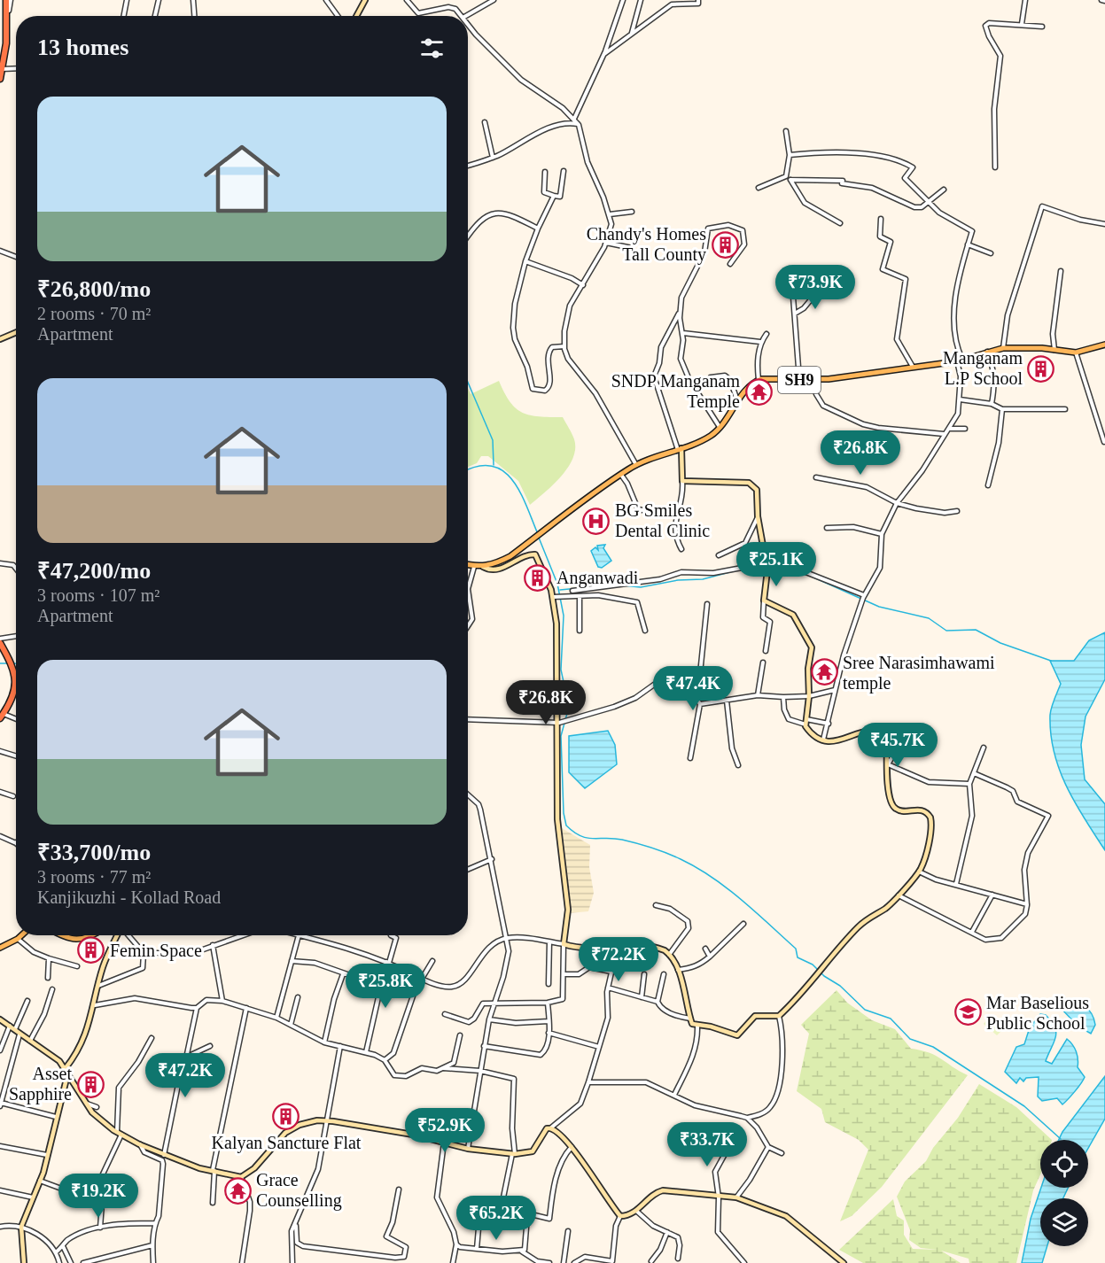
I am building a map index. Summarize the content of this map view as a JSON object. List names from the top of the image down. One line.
{"streets":{"main road":["SH9"]},"places":{"building":["Chandy's Homes Tall County","Manganam L.P School","Anganwadi","Femin Space","Asset Sapphire","Kalyan Sancture Flat"],"temple":["SNDP Manganam Temple","Sree Narasimhawami temple","Grace Counselling"],"hospital":["BG Smiles Dental Clinic"],"school or university":["Mar Baselious Public School"]},"page":{"heading":"13 homes","list":[{"name":"₹26,800/mo","note":"2 rooms · 70 m² · Apartment"},{"name":"₹47,200/mo","note":"3 rooms · 107 m² · Apartment"},{"name":"₹33,700/mo","note":"3 rooms · 77 m² · Kanjikuzhi - Kollad Road"}],"price":["₹73.9K","₹26.8K","₹25.1K","₹47.4K","₹26.8K","₹45.7K","₹72.2K","₹25.8K","₹47.2K","₹52.9K","₹33.7K","₹19.2K","₹65.2K"]}}
